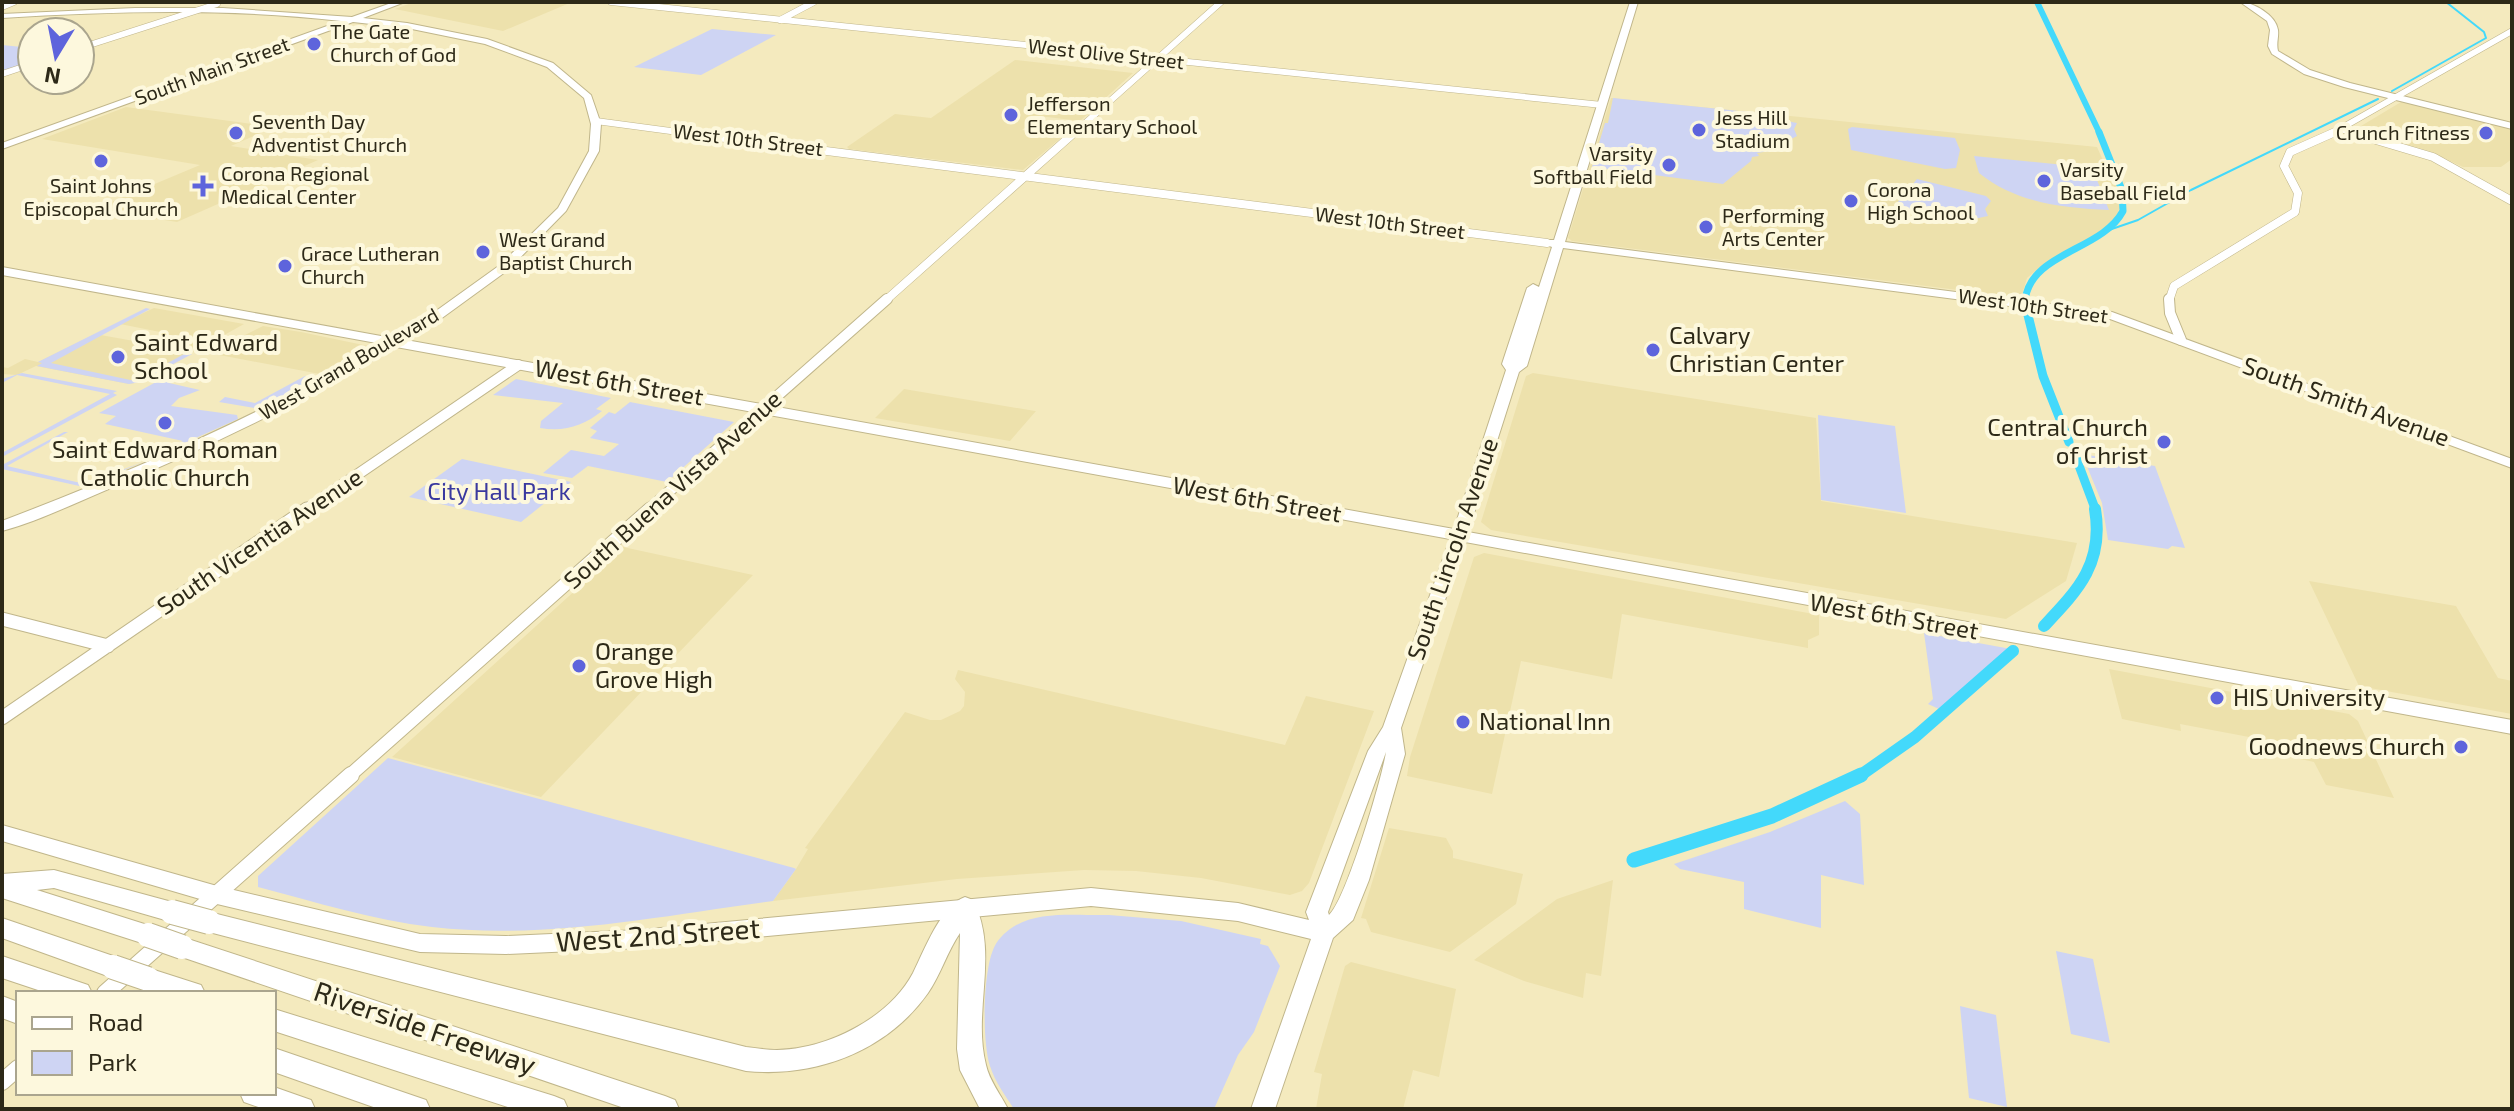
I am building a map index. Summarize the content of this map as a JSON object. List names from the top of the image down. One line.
{"streets":{"highway":["Riverside Freeway"],"main road":["South Main Street","West 10th Street","West Grand Boulevard","West 6th Street","South Smith Avenue","South Lincoln Avenue","West 2nd Street"],"street":["West Olive Street","South Buena Vista Avenue","South Vicentia Avenue"]},"crossings":[["West Olive Street","South Buena Vista Avenue"],["West Olive Street","South Lincoln Avenue"],["West 10th Street","West Grand Boulevard"],["West 10th Street","South Smith Avenue"],["West 10th Street","South Buena Vista Avenue"],["West 10th Street","South Lincoln Avenue"],["West Grand Boulevard","West 6th Street"],["West 6th Street","South Buena Vista Avenue"],["West 6th Street","South Vicentia Avenue"],["West 6th Street","South Lincoln Avenue"],["South Buena Vista Avenue","West 2nd Street"],["South Lincoln Avenue","West 2nd Street"]],"parks":["City Hall Park"],"places":{"other":["The Gate Church of God","Jefferson Elementary School","Jess Hill Stadium","Seventh Day Adventist Church","Crunch Fitness","Saint Johns Episcopal Church","Varsity Softball Field","Varsity Baseball Field","Corona High School","Performing Arts Center","West Grand Baptist Church","Grace Lutheran Church","Calvary Christian Center","Saint Edward School","Saint Edward Roman Catholic Church","Central Church of Christ","Orange Grove High","HIS University","National Inn","Goodnews Church"],"health":["Corona Regional Medical Center"]},"legend":["Road","Park"],"north":"bottom"}
